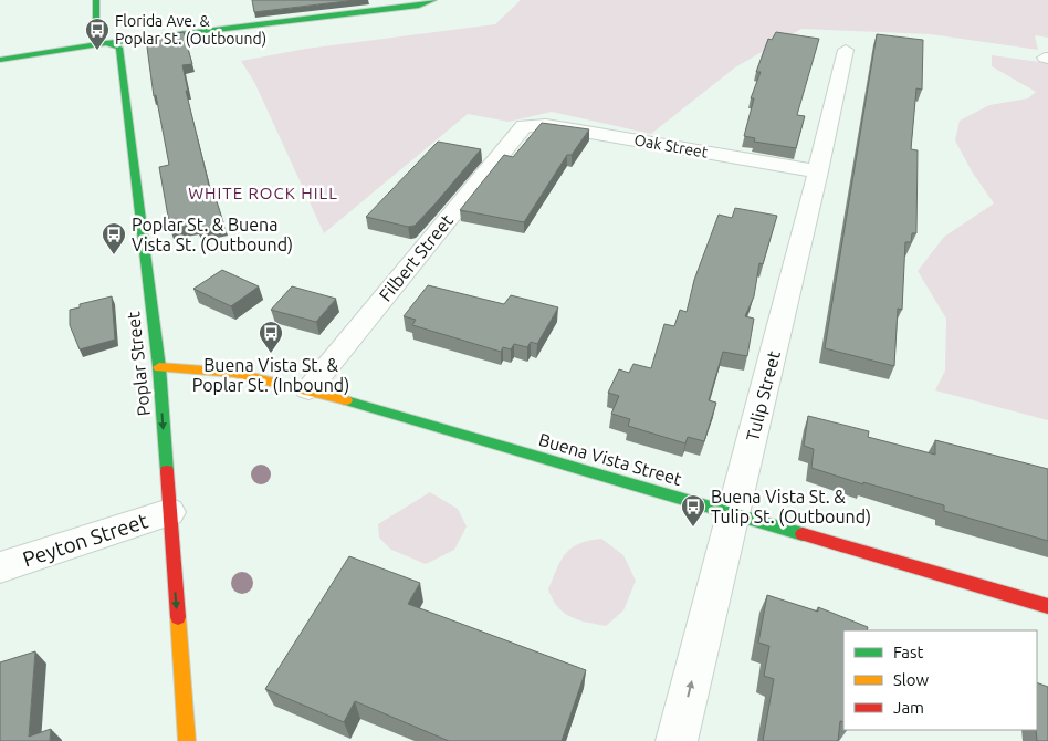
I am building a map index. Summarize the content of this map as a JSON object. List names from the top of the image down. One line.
{"streets":{"street":["Oak Street","Filbert Street","Poplar Street","Tulip Street","Buena Vista Street","Peyton Street"]},"crossings":[["Oak Street","Filbert Street"],["Oak Street","Tulip Street"],["Filbert Street","Buena Vista Street"],["Poplar Street","Buena Vista Street"],["Poplar Street","Peyton Street"],["Tulip Street","Buena Vista Street"]],"one_way":["Poplar Street"],"districts":["WHITE ROCK HILL"],"places":{"bus stop":["Florida Ave. & Poplar St. (Outbound)","Poplar St. & Buena Vista St. (Outbound)","Buena Vista St. & Poplar St. (Inbound)","Buena Vista St. & Tulip St. (Outbound)"]},"legend":["Fast","Slow","Jam"]}
